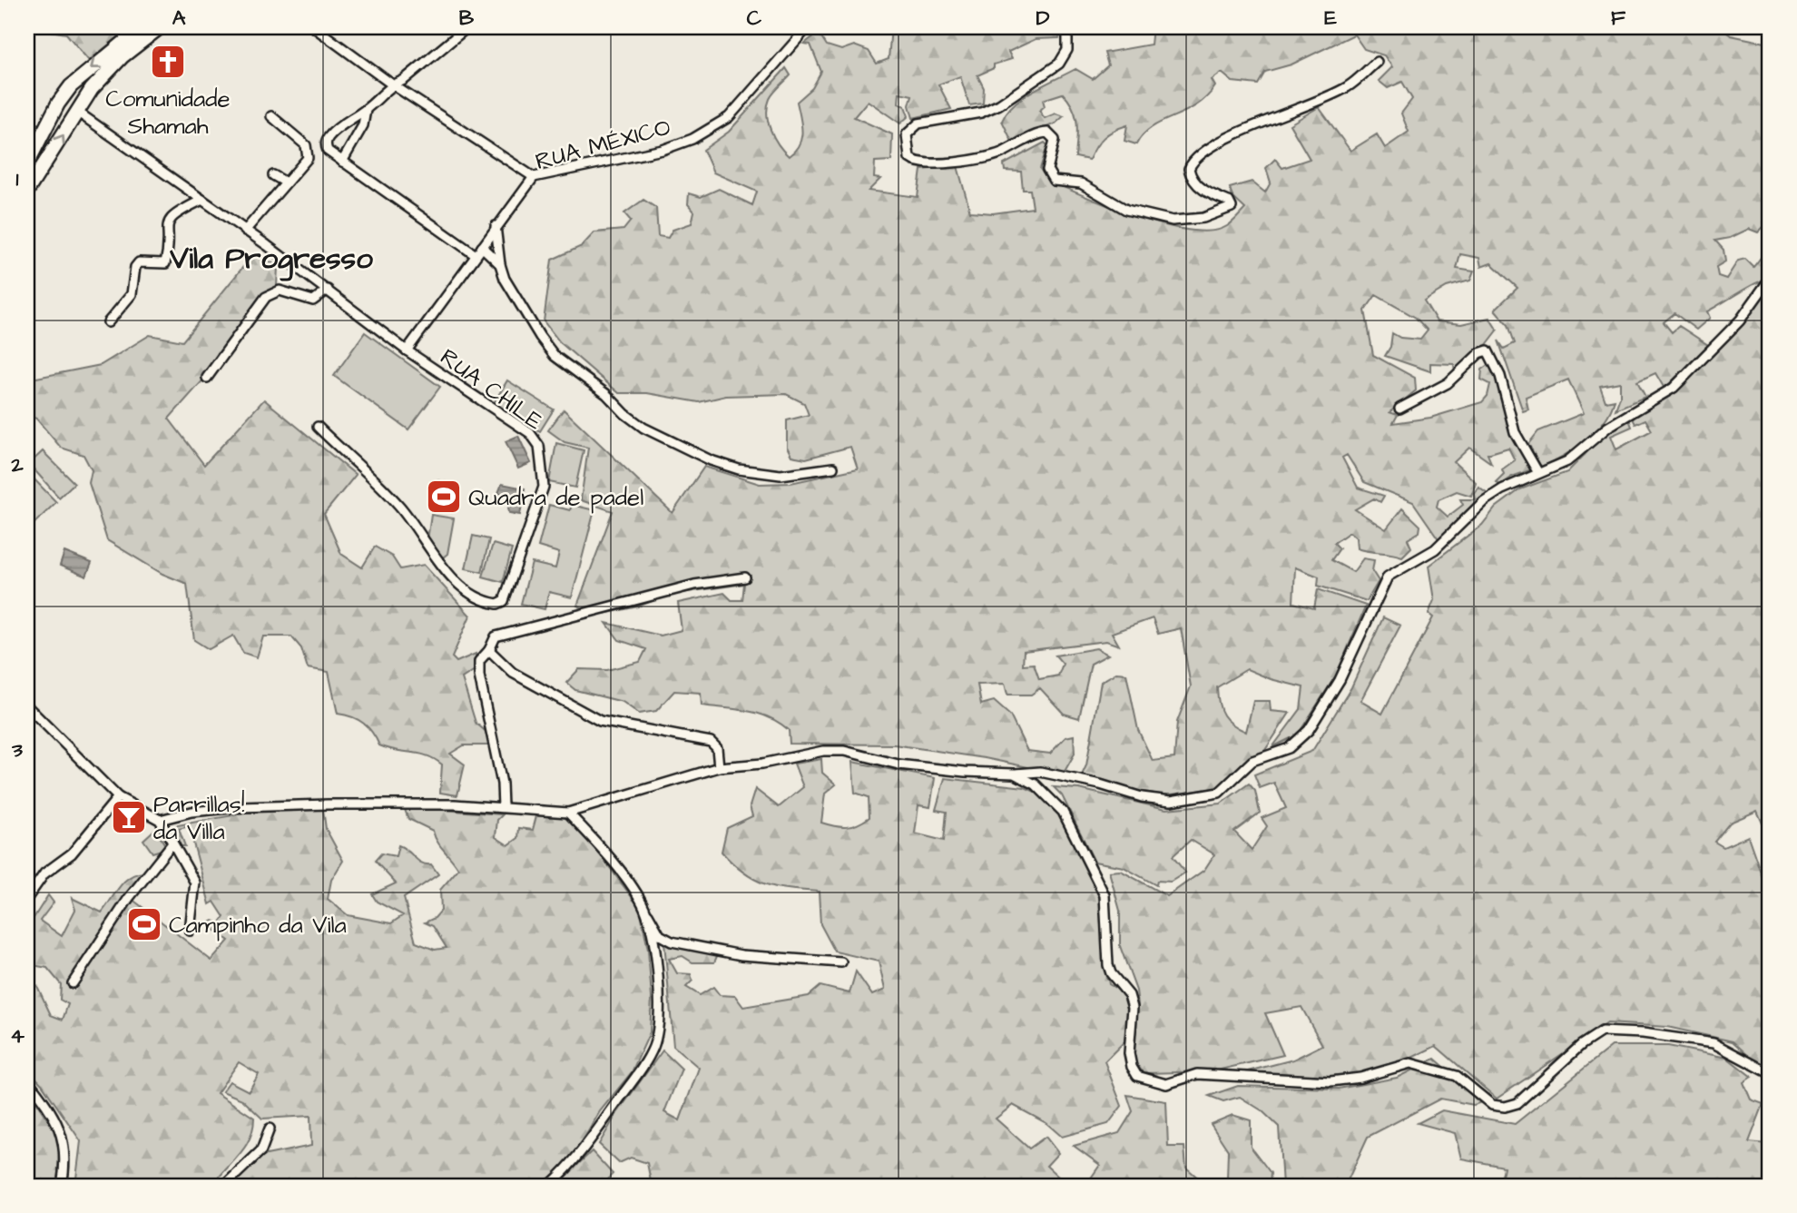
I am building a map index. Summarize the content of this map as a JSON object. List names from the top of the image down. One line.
{"streets":{"street":["RUA MÉXICO","RUA CHILE"]},"crossings":[["RUA MÉXICO","RUA CHILE"]],"districts":["Vila Progresso"],"places":{"church":["Comunidade Shamah"],"sports":["Quadra de padel","Campinho da Vila"],"bar":["Parrillas! da Villa"]},"grid":{"columns":["A","B","C","D","E","F"],"rows":["1","2","3","4"]}}
